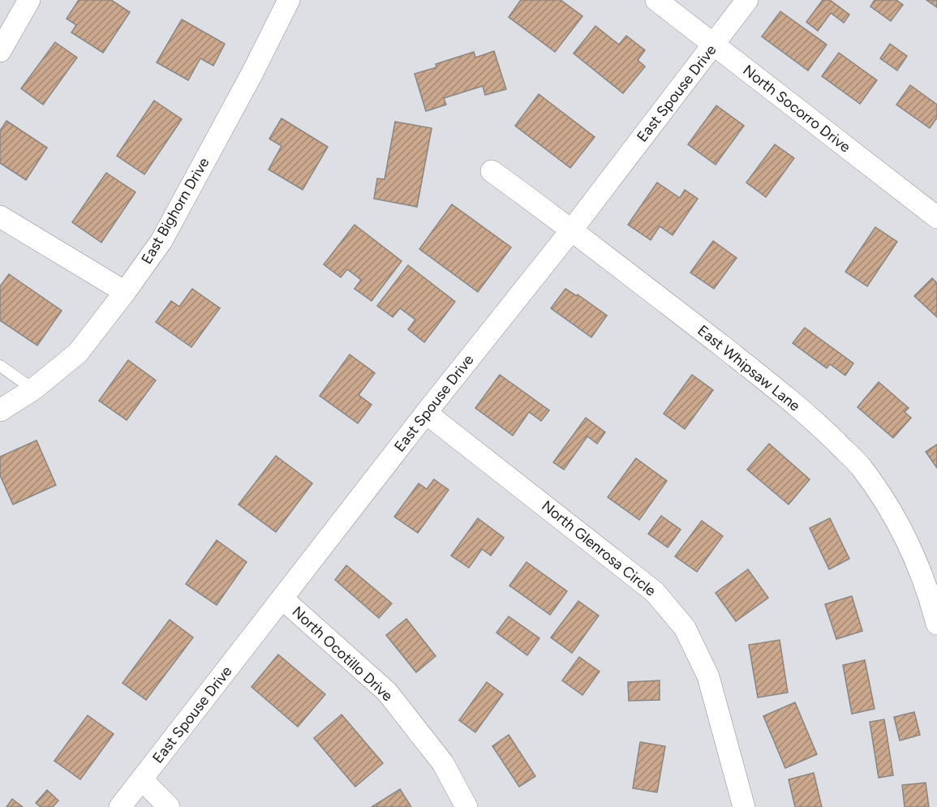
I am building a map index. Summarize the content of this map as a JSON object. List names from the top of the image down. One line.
{"streets":{"street":["East Spouse Drive","North Socorro Drive","East Bighorn Drive","East Whipsaw Lane","North Glenrosa Circle","North Ocotillo Drive"]},"crossings":[["East Spouse Drive","North Socorro Drive"],["East Spouse Drive","East Whipsaw Lane"],["East Spouse Drive","North Glenrosa Circle"],["East Spouse Drive","North Ocotillo Drive"]]}
